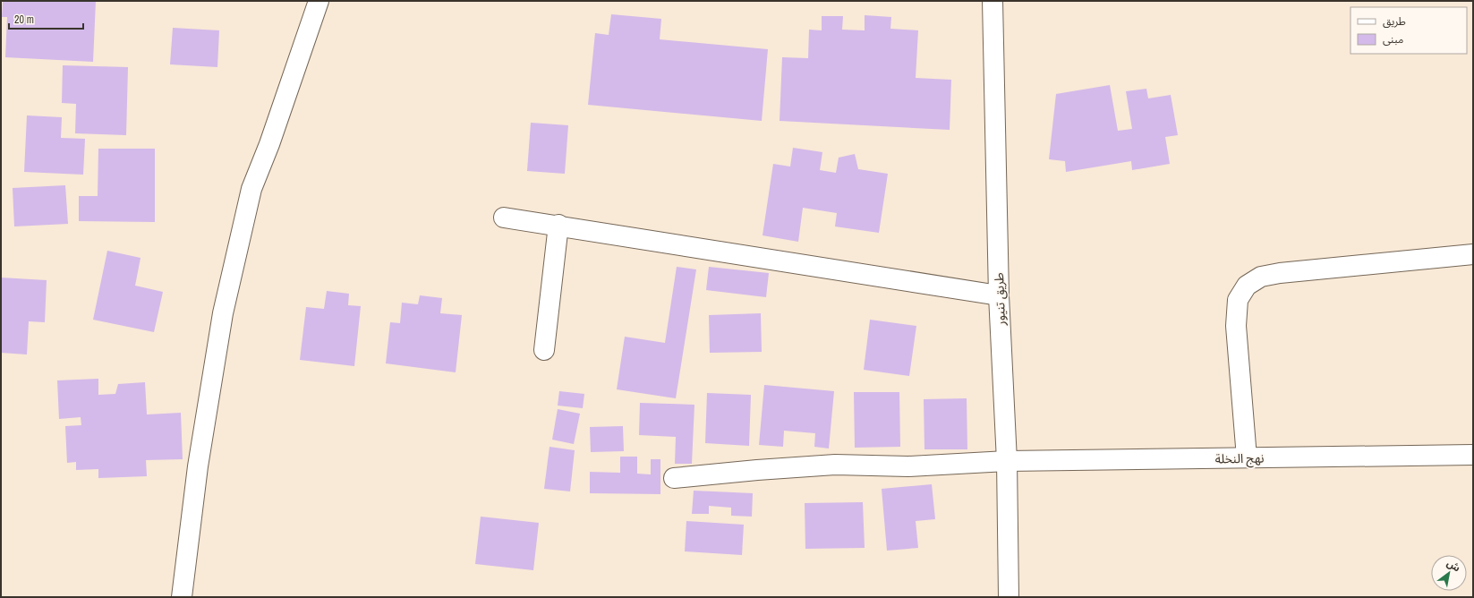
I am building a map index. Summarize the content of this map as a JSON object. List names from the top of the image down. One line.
{"streets":{"street":["طريق تنيور","نهج النخلة"]},"crossings":[["طريق تنيور","نهج النخلة"]],"legend":["طريق","مبنى"],"scale_bar":"20 m","north":"top right"}
